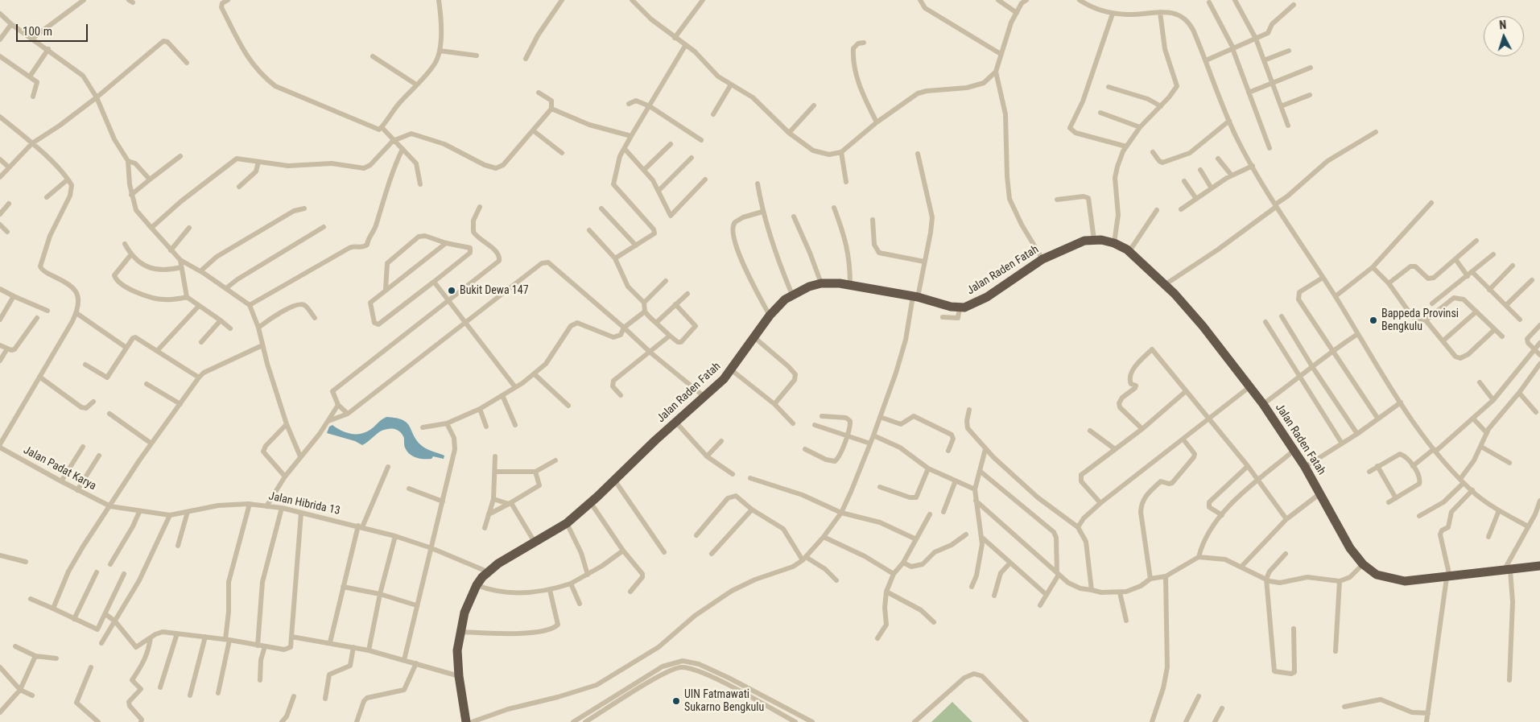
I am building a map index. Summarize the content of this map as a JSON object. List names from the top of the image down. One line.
{"streets":{"highway":["Jalan Raden Fatah"],"street":["Jalan Padat Karya","Jalan Hibrida 13"]},"crossings":[["Jalan Raden Fatah","Jalan Hibrida 13"],["Jalan Padat Karya","Jalan Hibrida 13"]],"places":["Bukit Dewa 147","Bappeda Provinsi Bengkulu","UIN Fatmawati Sukarno Bengkulu"],"scale_bar":"100 m","north":"top"}
